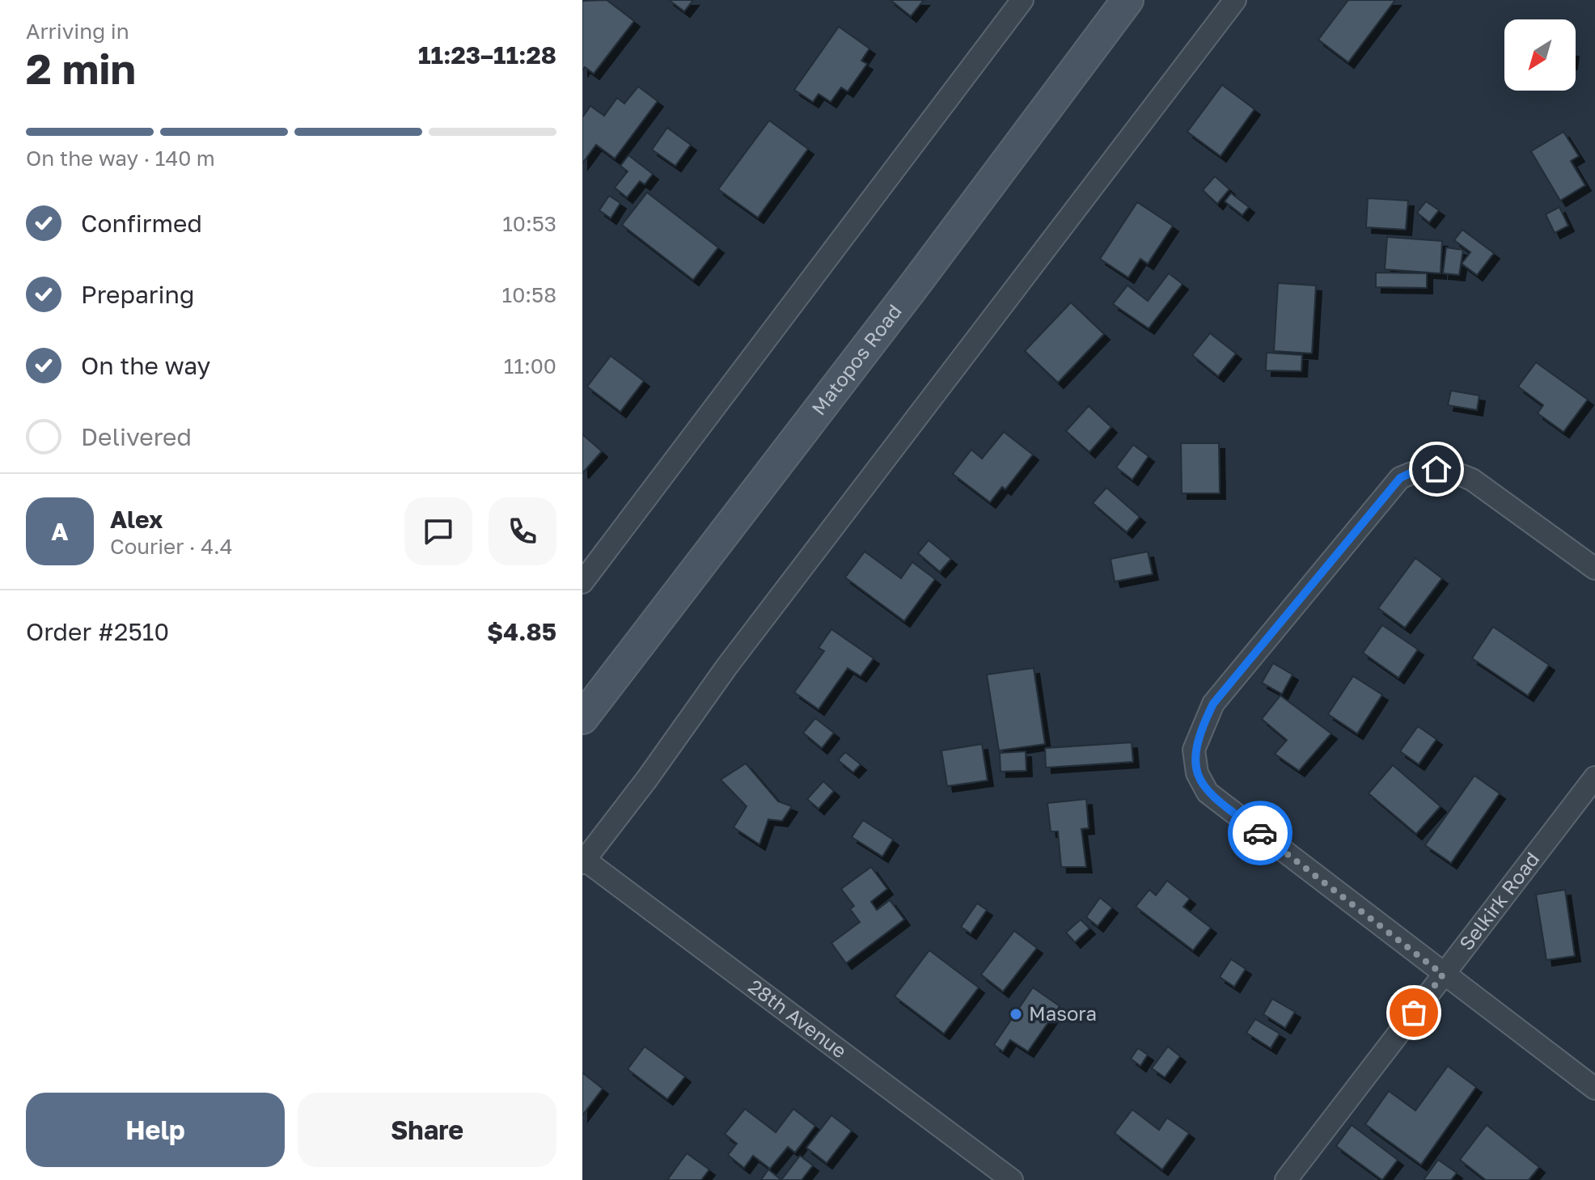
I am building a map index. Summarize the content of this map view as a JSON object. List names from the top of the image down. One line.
{"streets":{"main road":["Matopos Road"],"street":["Selkirk Road","28th Avenue"]},"places":["Masora"],"north":"bottom left","page":{"heading":["2 min","Arriving in","11:23–11:28"],"panel":["Alex","Courier · 4.4","Order #2510","$4.85"],"bar":"On the way · 140 m","list":[["Confirmed","10:53"],["Preparing","10:58"],["On the way","11:00"],"Delivered"],"round":"A","buttons":["Help","Share"]}}
